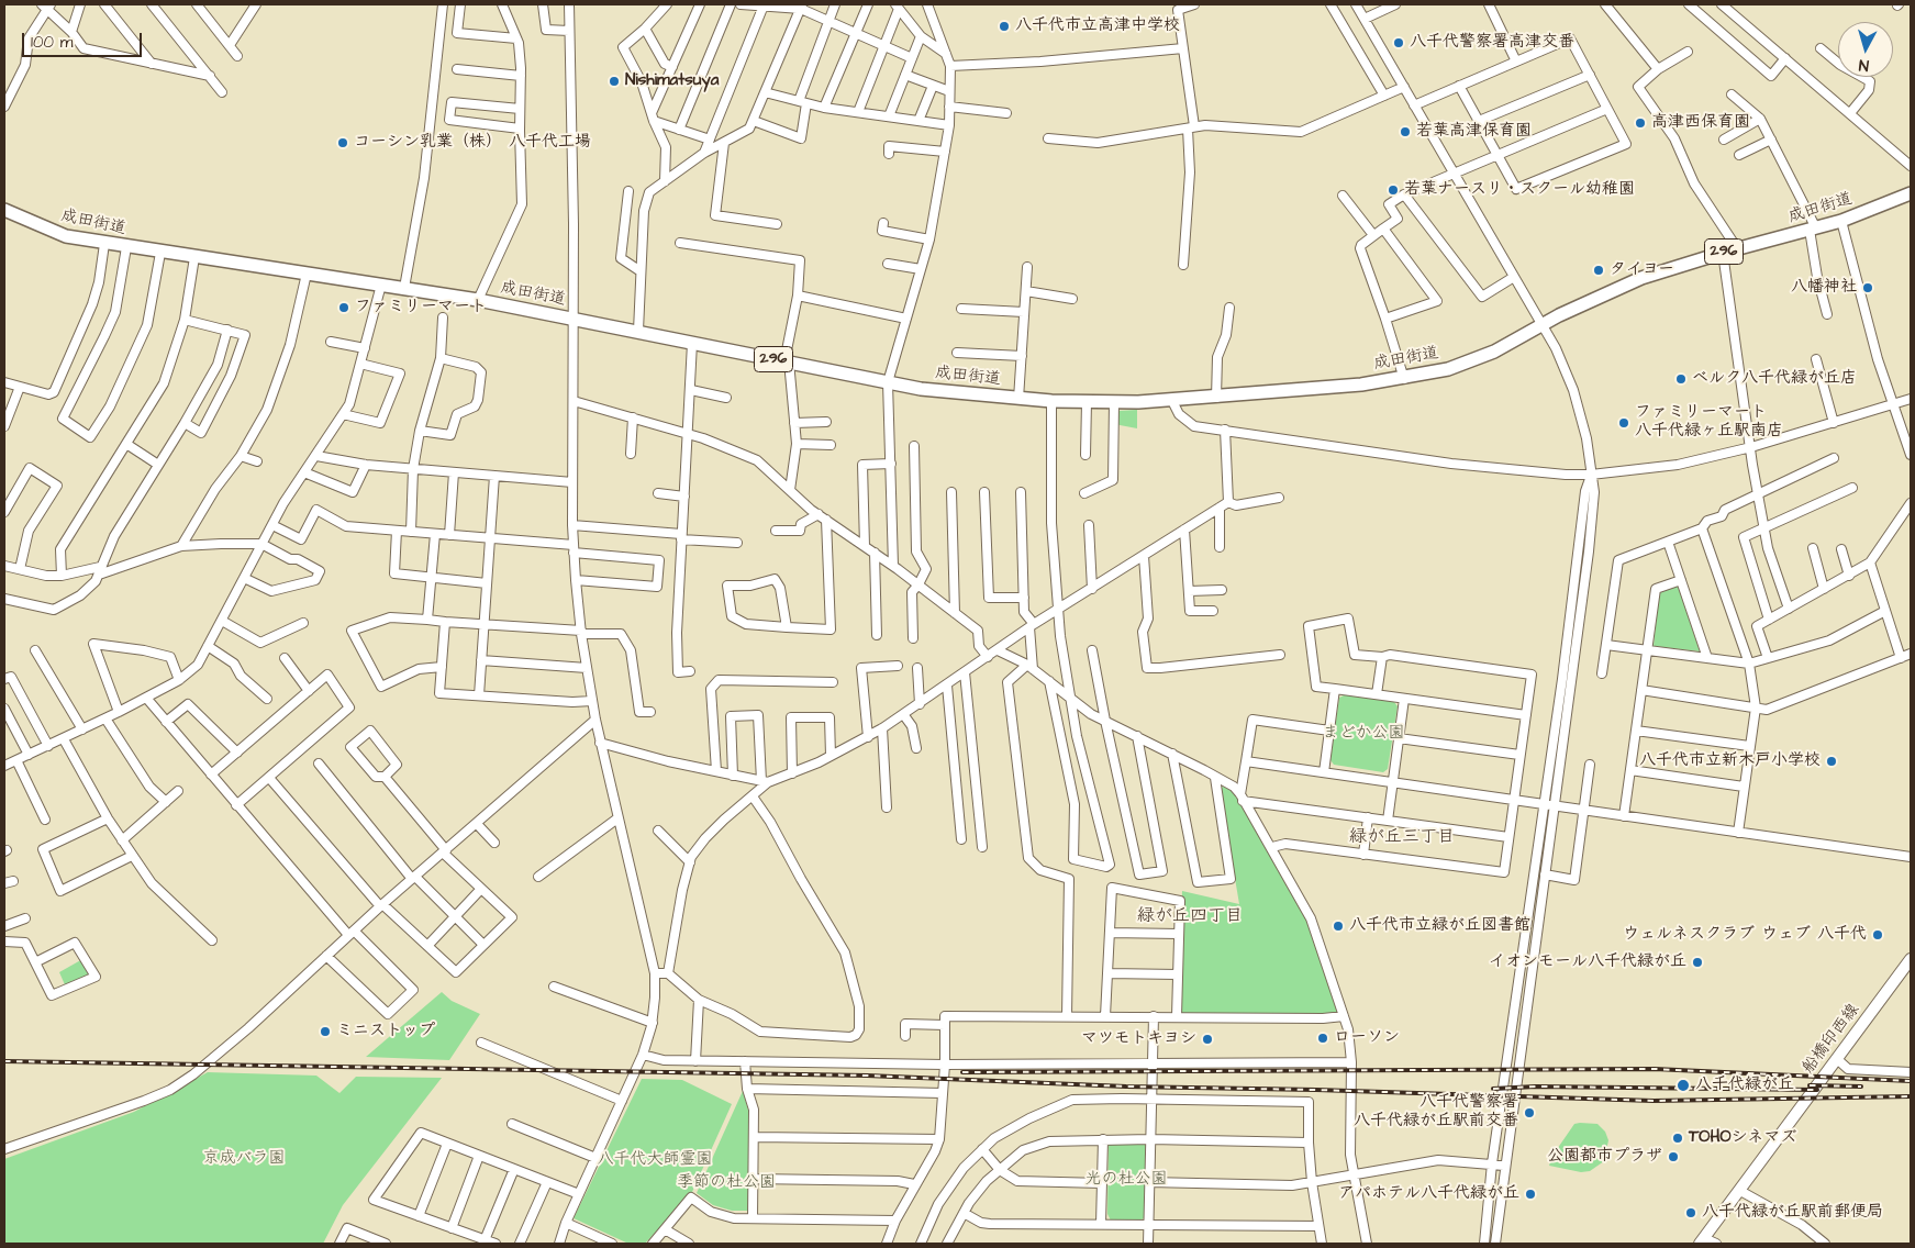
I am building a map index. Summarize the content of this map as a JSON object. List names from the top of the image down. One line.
{"streets":{"highway":["成田街道","296"],"main road":["船橋印西線"]},"districts":["緑が丘三丁目","緑が丘四丁目"],"parks":["まどか公園","京成バラ園","八千代大師霊園","光の杜公園","季節の杜公園"],"places":["八千代市立高津中学校","八千代警察署高津交番","Nishimatsuya","高津西保育園","若葉高津保育園","コーシン乳業（株） 八千代工場","若葉ナースリ・スクール幼稚園","タイヨー","八幡神社","ファミリーマート","ベルク八千代緑が丘店","ファミリーマート 八千代緑ヶ丘駅南店","八千代市立新木戸小学校","八千代市立緑が丘図書館","ウェルネスクラブ ウェブ 八千代","イオンモール八千代緑が丘","ミニストップ","ローソン","マツモトキヨシ","八千代緑が丘","八千代警察署 八千代緑が丘駅前交番","TOHOシネマズ","公園都市プラザ","アパホテル八千代緑が丘","八千代緑が丘駅前郵便局"],"scale_bar":"100 m","north":"bottom"}
